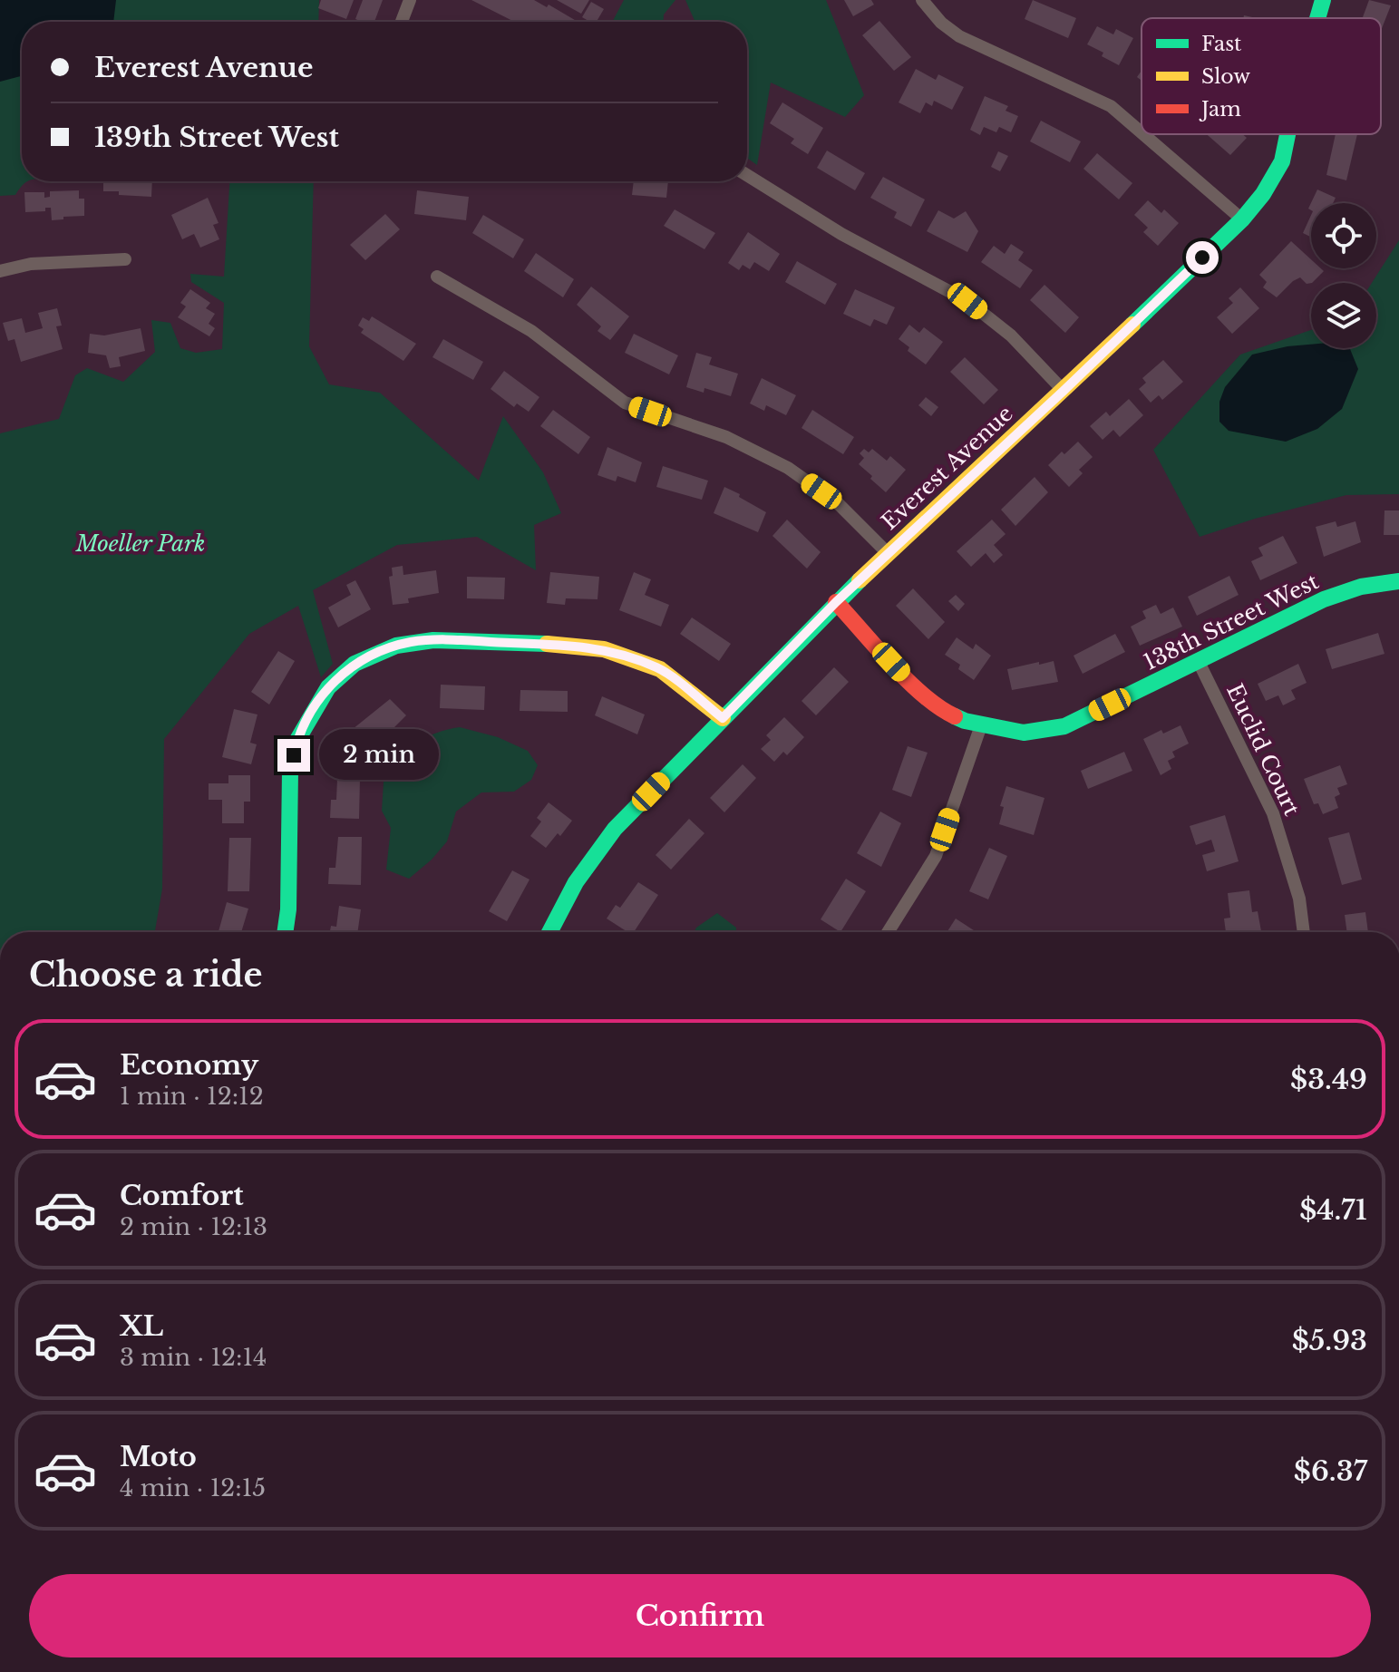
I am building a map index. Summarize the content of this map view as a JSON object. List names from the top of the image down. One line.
{"streets":{"street":["Everest Avenue","138th Street West","Euclid Court"]},"crossings":[["Everest Avenue","138th Street West"],["138th Street West","Euclid Court"]],"parks":["Moeller Park"],"legend":["Fast","Slow","Jam"],"page":{"banner":["Everest Avenue","139th Street West"],"bubble":"2 min","heading":"Choose a ride","list":[{"name":"Economy","note":"1 min · 12:12","value":"$3.49"},{"name":"Comfort","note":"2 min · 12:13","value":"$4.71"},{"name":"XL","note":"3 min · 12:14","value":"$5.93"},{"name":"Moto","note":"4 min · 12:15","value":"$6.37"}],"buttons":"Confirm"}}
